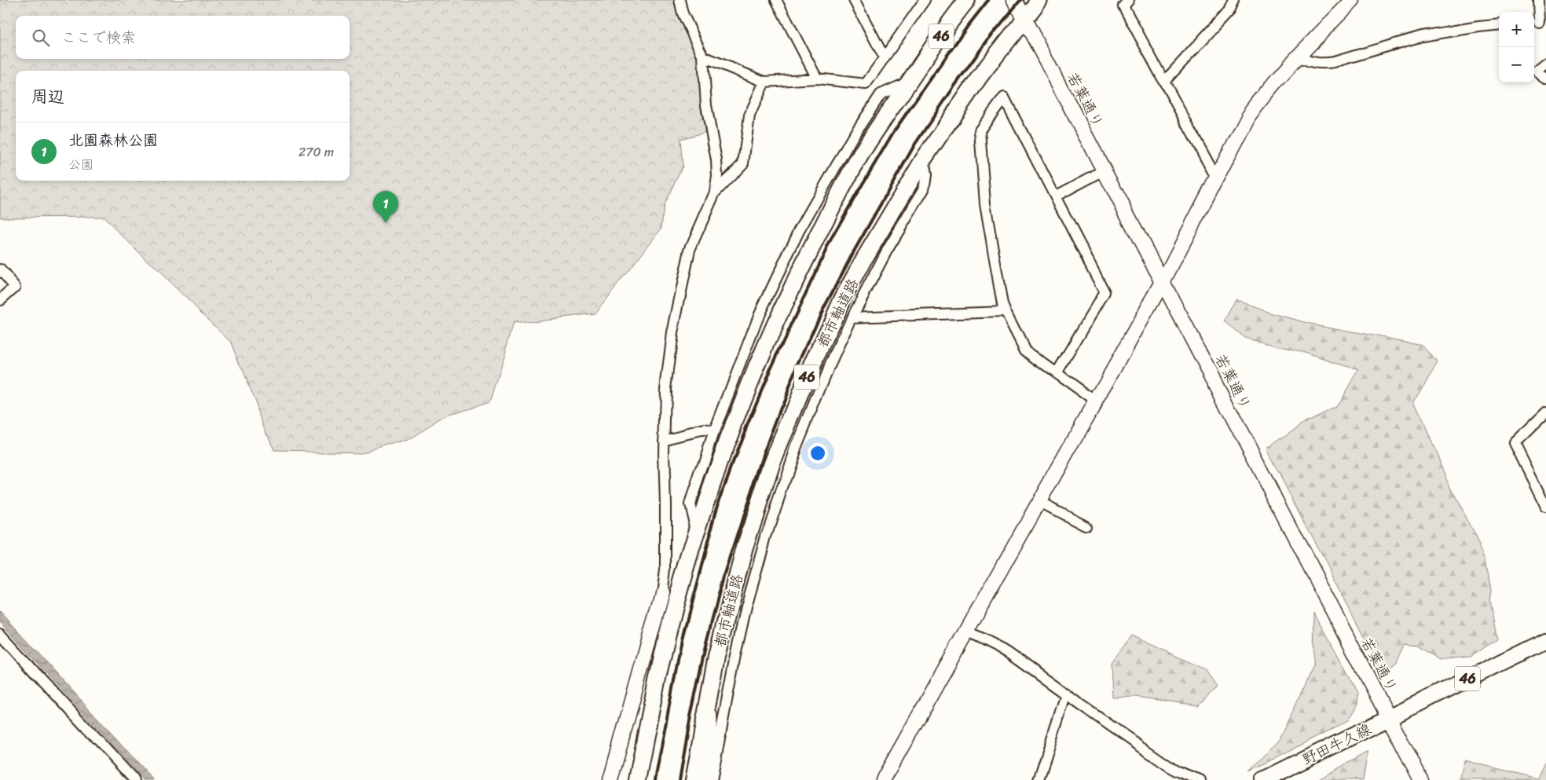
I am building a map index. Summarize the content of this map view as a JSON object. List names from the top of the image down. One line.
{"streets":{"main road":["46","都市軸道路","野田牛久線"],"street":["若葉通り"]},"crossings":[["46","若葉通り"],["46","野田牛久線"],["若葉通り","都市軸道路"],["若葉通り","野田牛久線"]],"page":{"map_buttons":["+","−"],"search":"ここで検索","heading":"周辺","list":[{"mark":"1","name":"北園森林公園","note":"公園","value":"270 m"}],"pins":"1"}}
